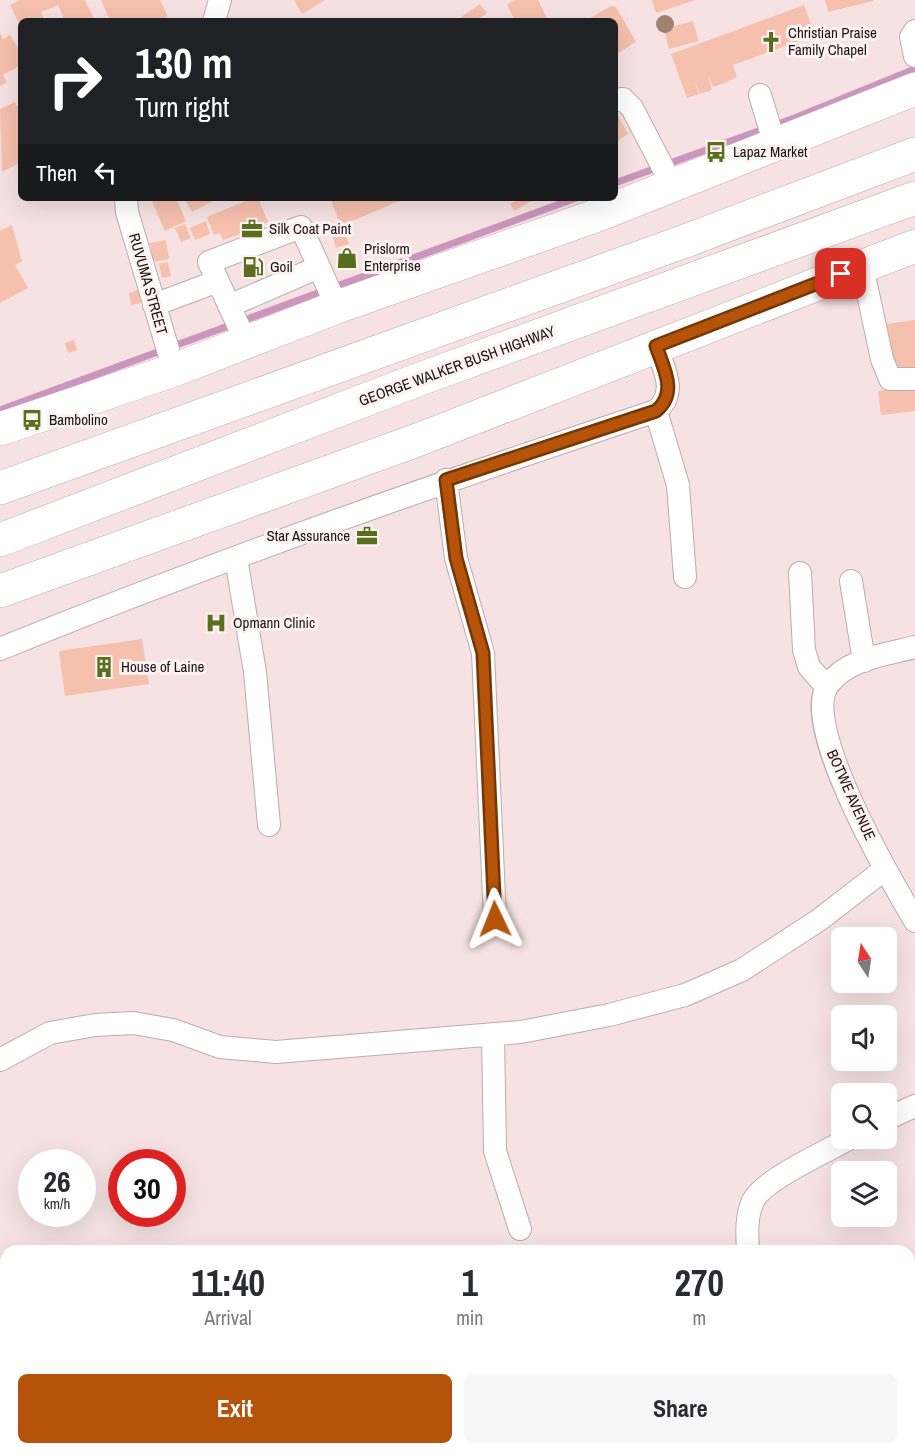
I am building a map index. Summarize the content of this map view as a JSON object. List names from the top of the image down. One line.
{"streets":{"highway":["GEORGE WALKER BUSH HIGHWAY"],"street":["RUVUMA STREET","BOTWE AVENUE"]},"places":{"church":["Christian Praise Family Chapel"],"bus stop":["Lapaz Market","Bambolino"],"office":["Silk Coat Paint","Star Assurance"],"shop":["Prislorm Enterprise"],"fuel station":["Goil"],"hospital":["Opmann Clinic"],"building":["House of Laine"]},"north":"top","page":{"turn":["130 m","Turn right"],"then":"Then","speed":"26 km/h","limit":"30","eta":["11:40","Arrival","1","min","270","m"],"buttons":["Exit","Share"]}}
